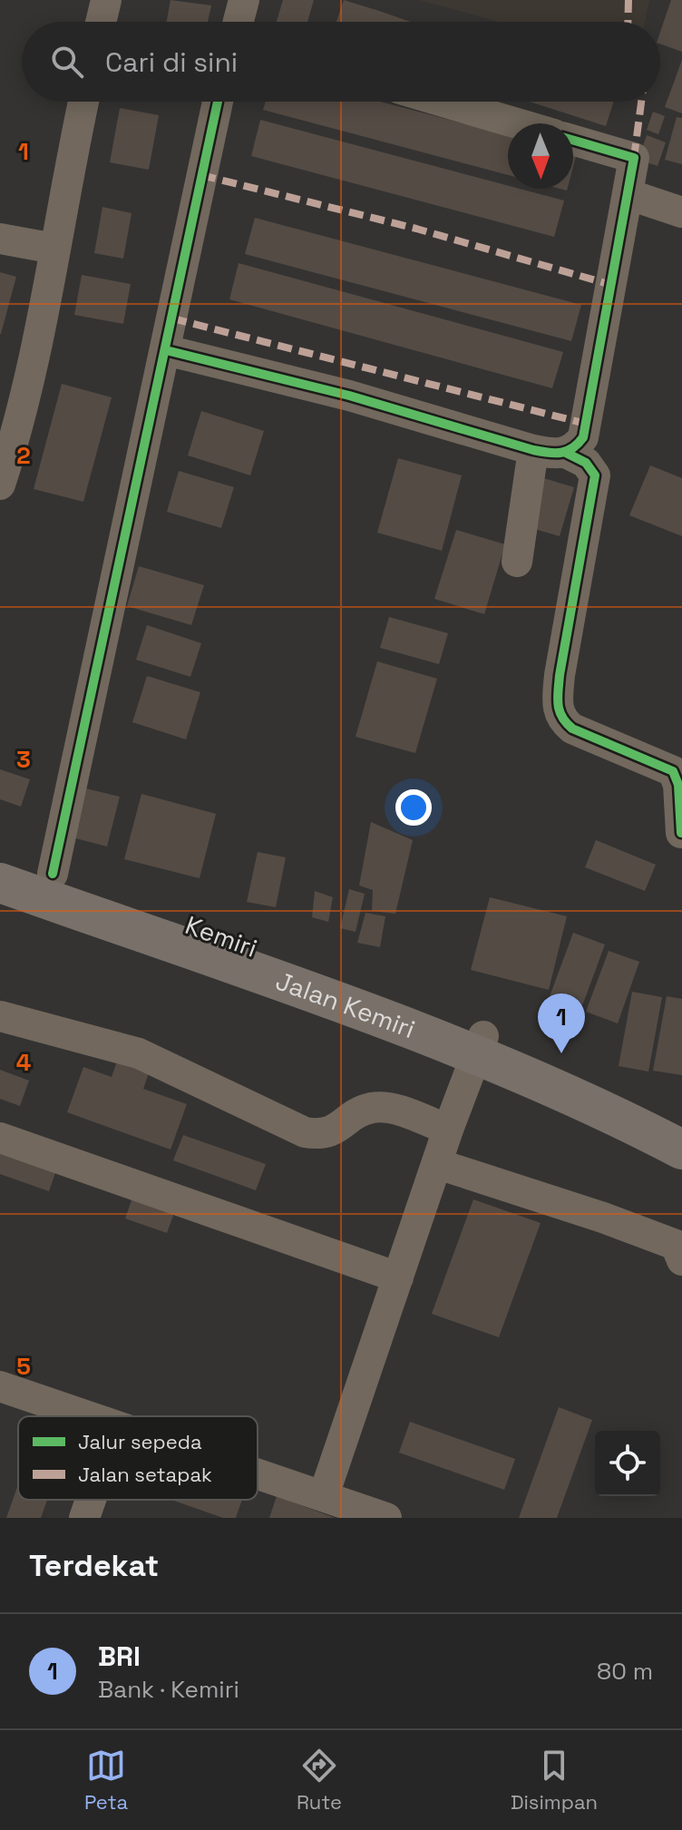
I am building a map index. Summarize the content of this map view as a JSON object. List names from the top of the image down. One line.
{"streets":{"highway":["Kemiri","Jalan Kemiri"]},"crossings":[["Kemiri","Jalan Kemiri"]],"legend":["Jalur sepeda","Jalan setapak"],"north":"bottom","page":{"search":"Cari di sini","pins":"1","heading":"Terdekat","list":[{"mark":"1","name":"BRI","note":"Bank · Kemiri","value":"80 m"}],"nav":["Peta","Rute","Disimpan"]},"grid":{"rows":["1","2","3","4","5"]}}
